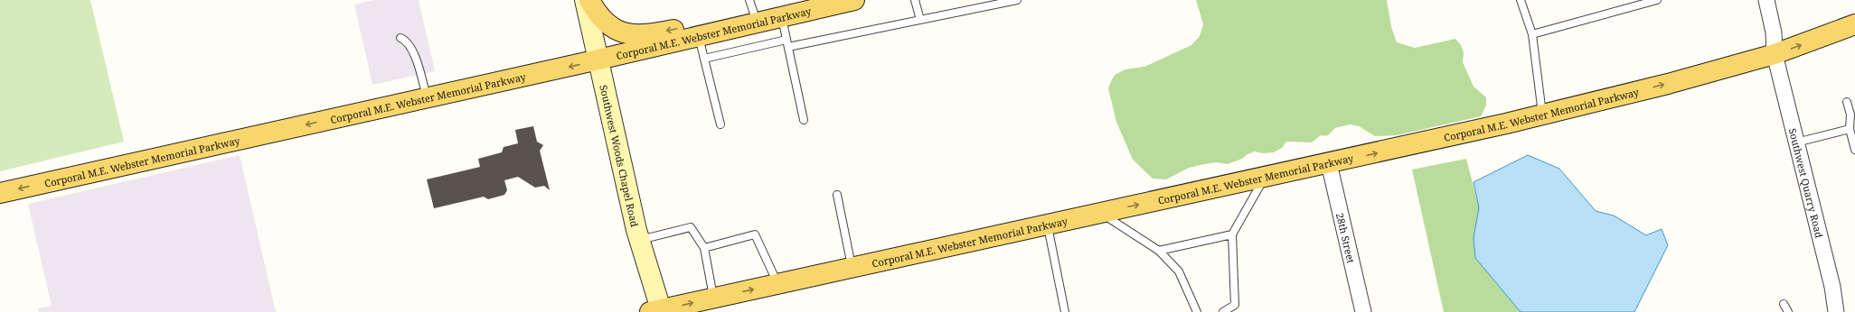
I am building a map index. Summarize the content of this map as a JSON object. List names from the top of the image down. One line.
{"streets":{"main road":["Corporal M.E. Webster Memorial Parkway","Southwest Woods Chapel Road"],"street":["Southwest Quarry Road","28th Street"]},"crossings":[["Corporal M.E. Webster Memorial Parkway","Southwest Woods Chapel Road"],["Corporal M.E. Webster Memorial Parkway","Southwest Quarry Road"],["Corporal M.E. Webster Memorial Parkway","28th Street"]]}
